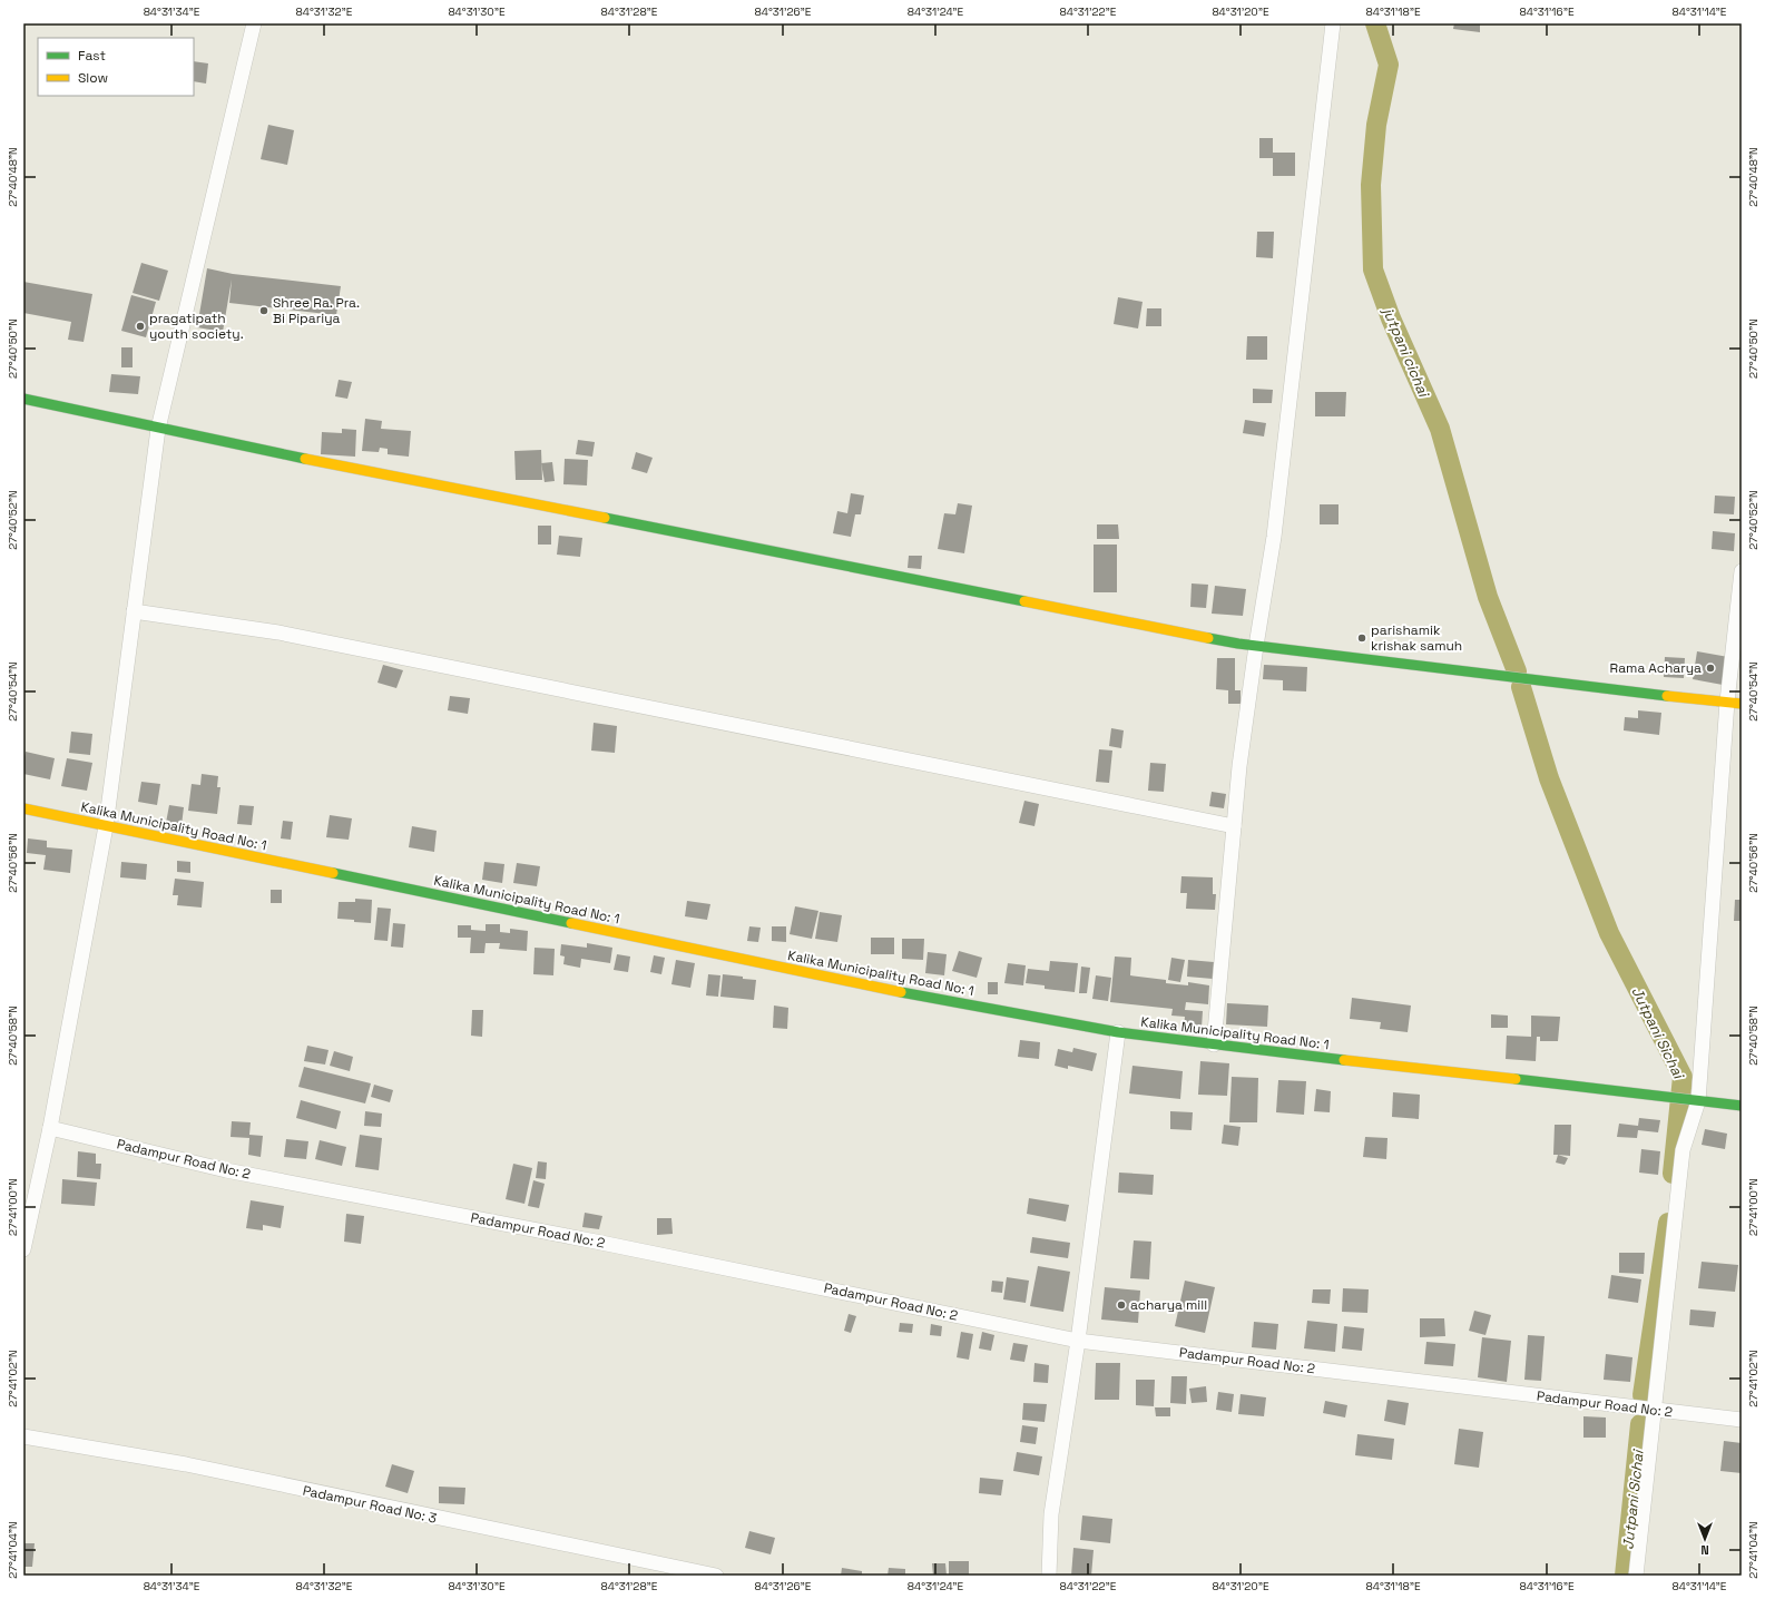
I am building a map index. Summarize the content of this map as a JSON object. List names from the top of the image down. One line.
{"streets":{"street":["Kalika Municipality Road No: 1","Padampur Road No: 2","Padampur Road No: 3"]},"water":["jutpani cichai","Jutpani Sichai"],"places":["Shree Ra. Pra. Bi Pipariya","pragatipath youth society.","parishamik krishak samuh","Rama Acharya","acharya mill"],"legend":["Fast","Slow"],"north":"bottom","coordinates":["84°31'34\"E","84°31'32\"E","84°31'30\"E","84°31'28\"E","84°31'26\"E","84°31'24\"E","84°31'22\"E","84°31'20\"E","84°31'18\"E","84°31'16\"E","84°31'14\"E","27°40'48\"N","27°40'50\"N","27°40'52\"N","27°40'54\"N","27°40'56\"N","27°40'58\"N","27°41'00\"N","27°41'02\"N","27°41'04\"N"]}
